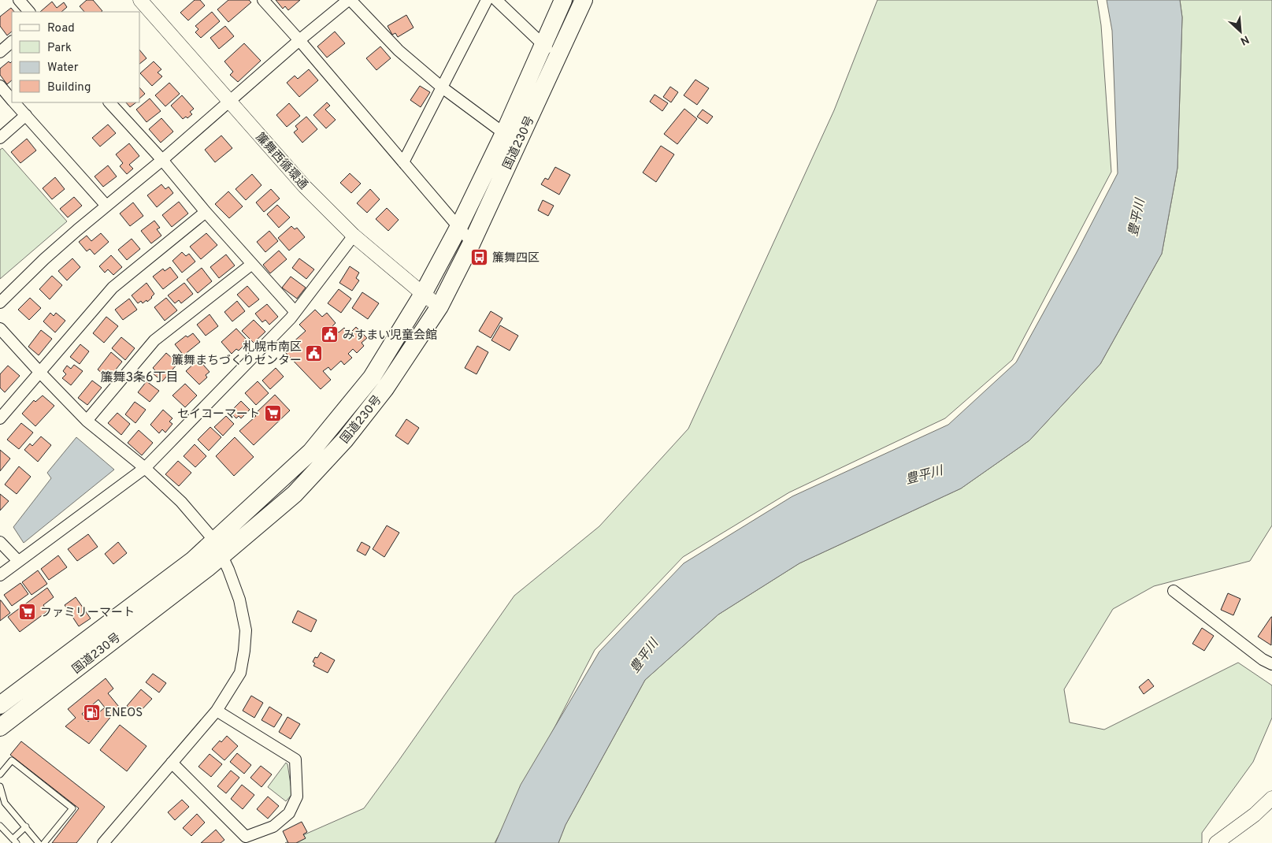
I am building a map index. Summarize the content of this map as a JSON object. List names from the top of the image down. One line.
{"streets":{"highway":["国道230号"],"street":["簾舞西循環通"]},"crossings":[["国道230号","簾舞西循環通"]],"districts":["簾舞3条6丁目"],"water":["豊平川"],"places":{"bus stop":["簾舞四区"],"public building":["みすまい児童会館","札幌市南区 簾舞まちづくりセンター"],"supermarket":["セイコーマート","ファミリーマート"],"fuel station":["ENEOS"]},"legend":["Road","Park","Water","Building"],"north":"bottom right"}
